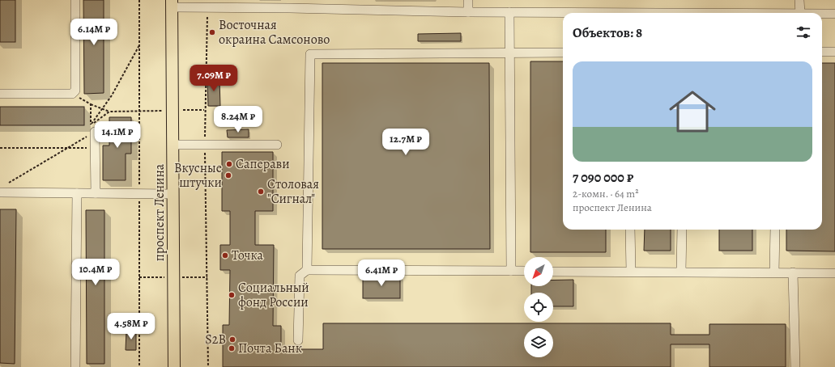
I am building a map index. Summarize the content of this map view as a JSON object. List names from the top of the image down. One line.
{"streets":{"main road":["проспект Ленина"]},"places":["Восточная окраина Самсоново","Саперави","Вкусные штучки","Столовая \"Сигнал\"","Точка","Социальный фонд России","S2B","Почта Банк"],"north":"bottom left","page":{"heading":"Объектов: 8","price":["6.14M ₽","7.09M ₽","8.24M ₽","14.1M ₽","12.7M ₽","10.4M ₽","6.41M ₽","4.58M ₽"],"list":[{"name":"7 090 000 ₽","note":"2-комн. · 64 m² · проспект Ленина"}]}}
